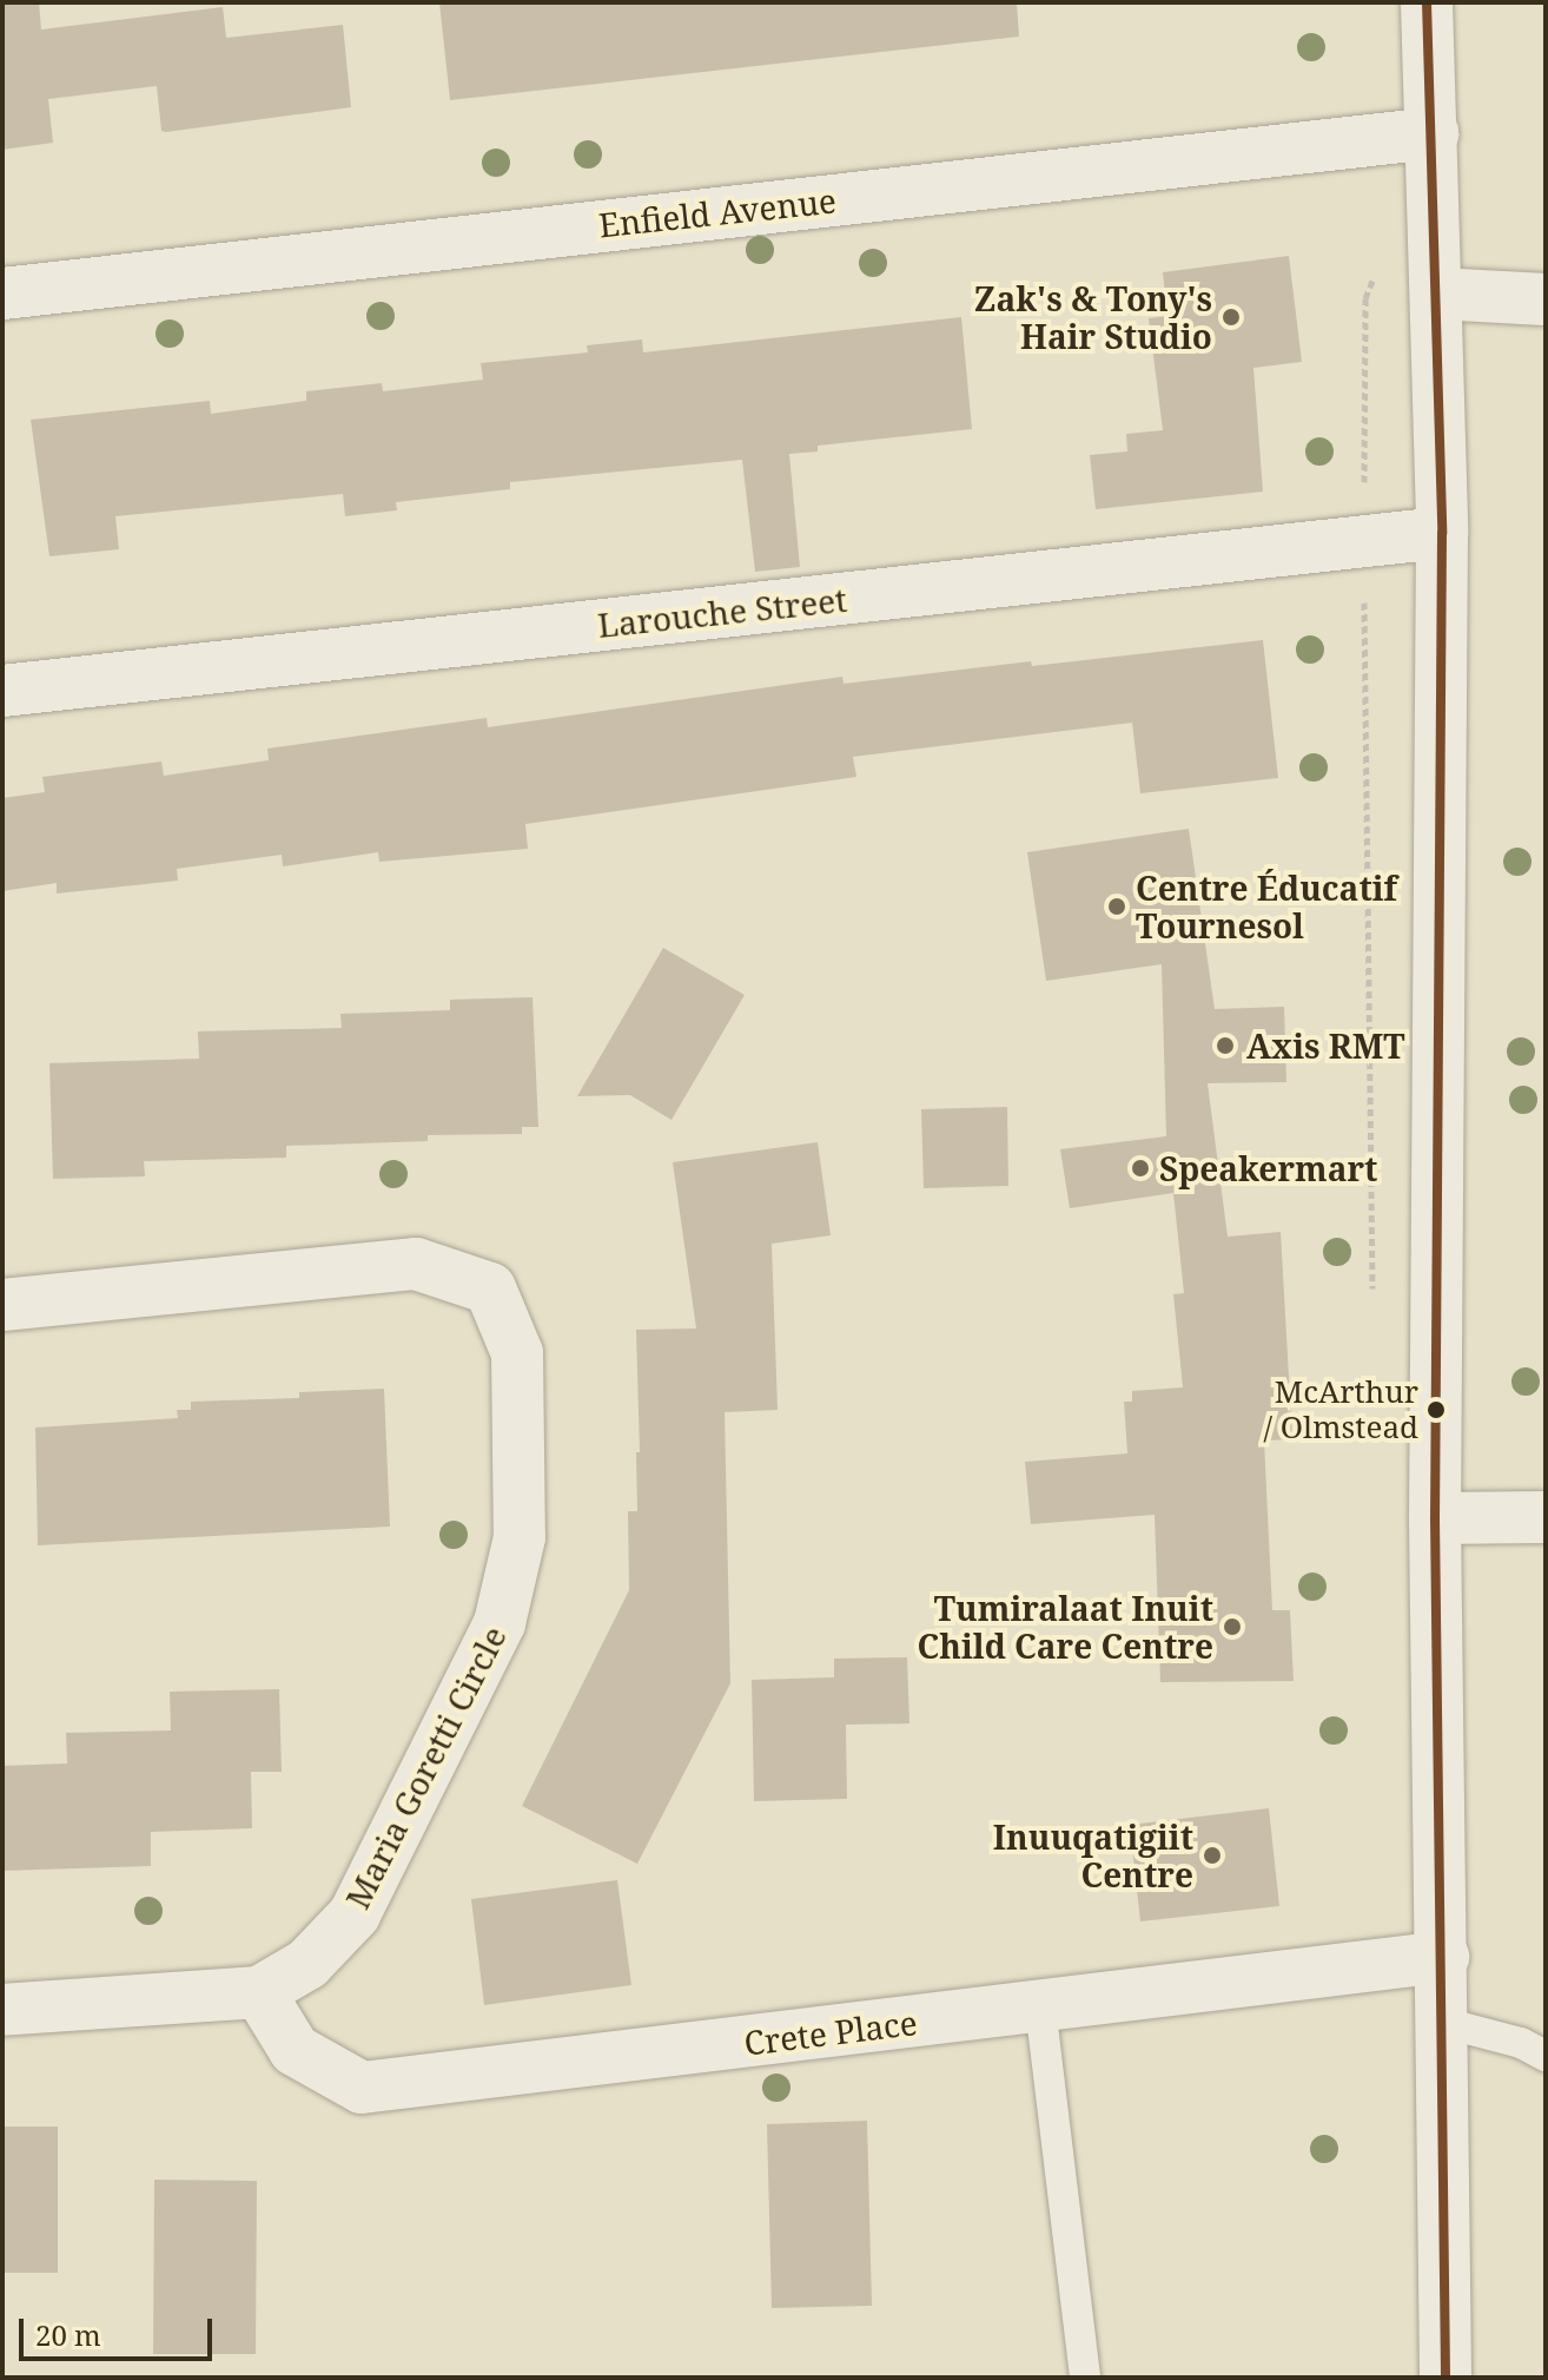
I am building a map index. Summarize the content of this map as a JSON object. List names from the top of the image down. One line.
{"streets":{"street":["Enfield Avenue","Larouche Street","Maria Goretti Circle","Crete Place"]},"crossings":[["Maria Goretti Circle","Crete Place"]],"places":["Zak's & Tony's Hair Studio","Centre Éducatif Tournesol","Axis RMT","Speakermart","McArthur / Olmstead","Tumiralaat Inuit Child Care Centre","Inuuqatigiit Centre"],"scale_bar":"20 m"}
